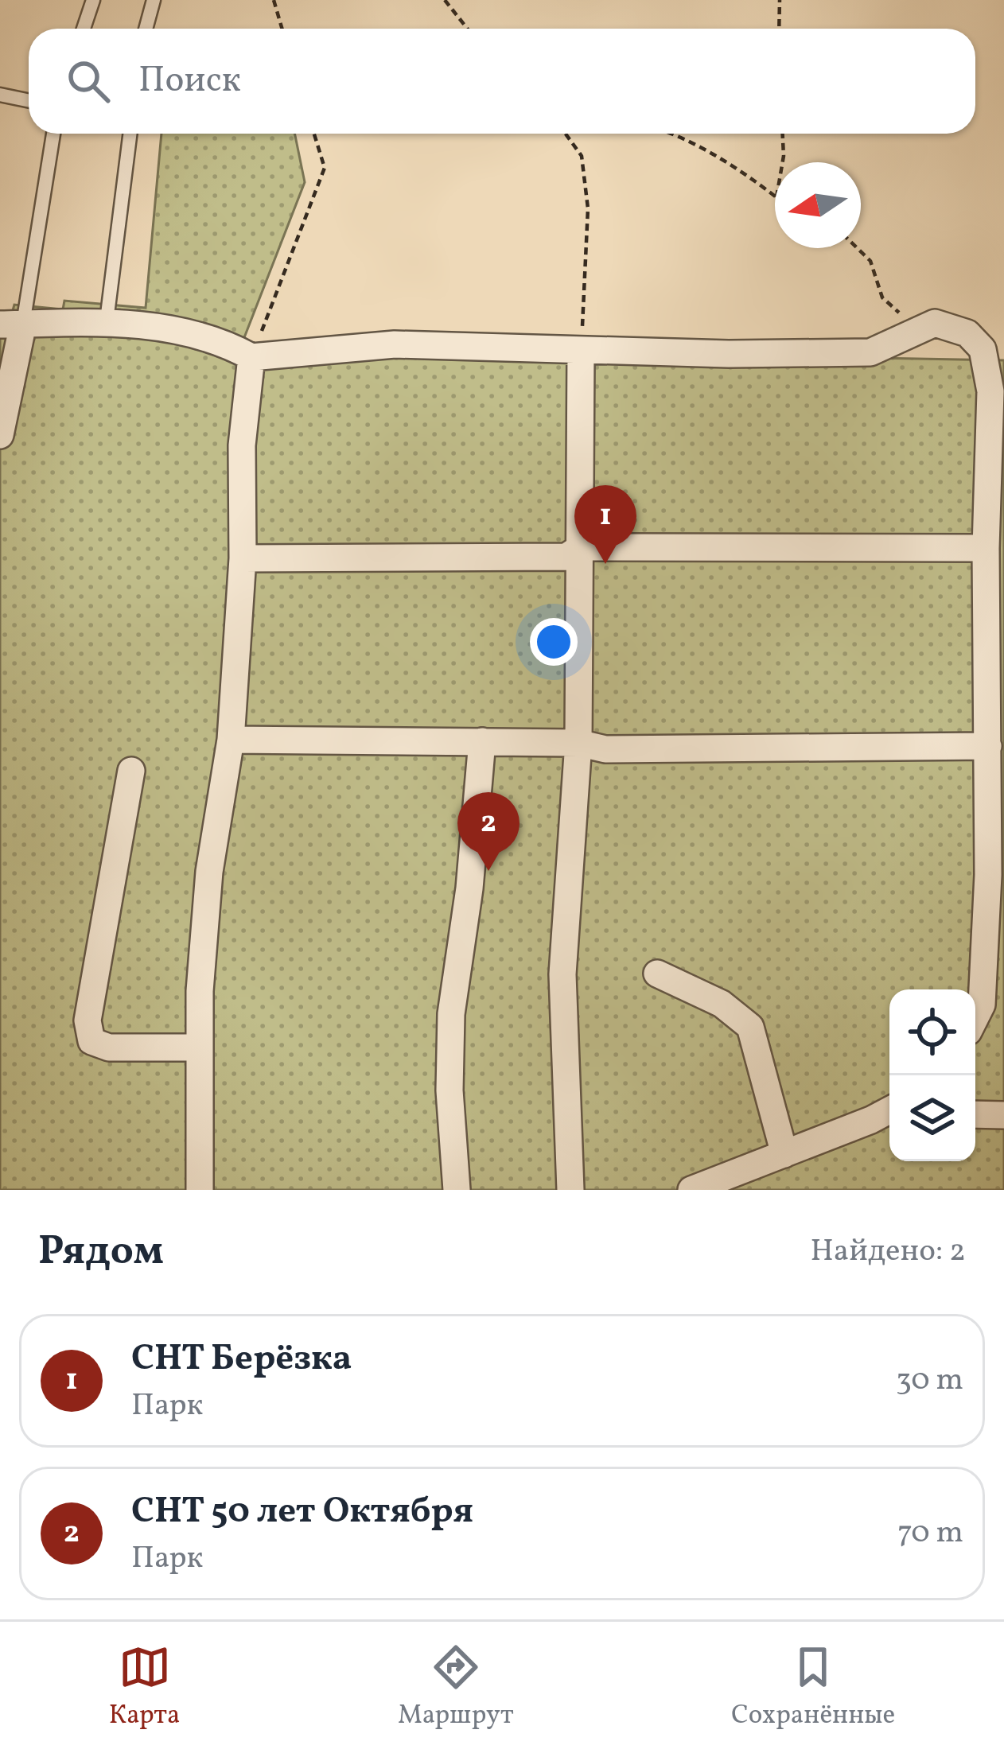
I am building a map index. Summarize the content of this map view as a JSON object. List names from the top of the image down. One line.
{"north":"left","page":{"search":"Поиск","pins":["1","2"],"heading":["Рядом","Найдено: 2"],"list":[{"mark":"1","name":"СНТ Берёзка","note":"Парк","value":"30 m"},{"mark":"2","name":"СНТ 50 лет Октября","note":"Парк","value":"70 m"}],"nav":["Карта","Маршрут","Сохранённые"]}}
